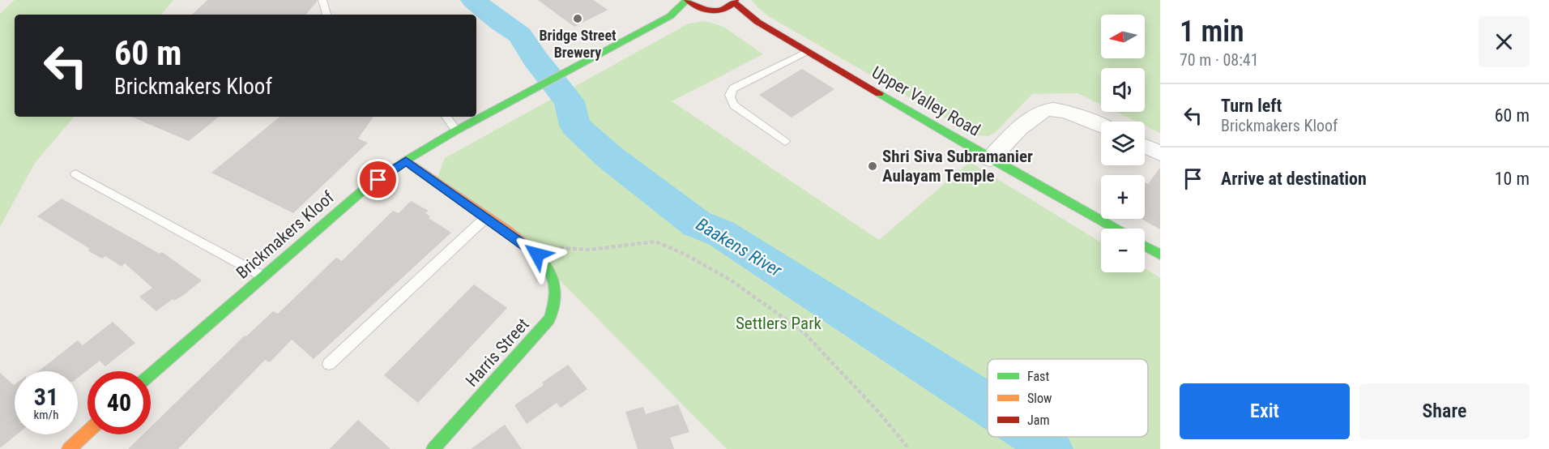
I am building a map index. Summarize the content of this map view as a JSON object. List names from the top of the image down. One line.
{"streets":{"street":["Upper Valley Road","Brickmakers Kloof","Harris Street"]},"crossings":[["Upper Valley Road","Brickmakers Kloof"],["Brickmakers Kloof","Harris Street"]],"water":["Baakens River"],"parks":["Settlers Park"],"places":["Bridge Street Brewery","Shri Siva Subramanier Aulayam Temple"],"legend":["Fast","Slow","Jam"],"north":"left","page":{"heading":["1 min","70 m · 08:41"],"map_buttons":["+","−"],"turn":["60 m","Brickmakers Kloof"],"list":[{"name":"Turn left","note":"Brickmakers Kloof","value":"60 m"},{"name":"Arrive at destination","value":"10 m"}],"speed":"31 km/h","limit":"40","buttons":["Exit","Share"]}}
